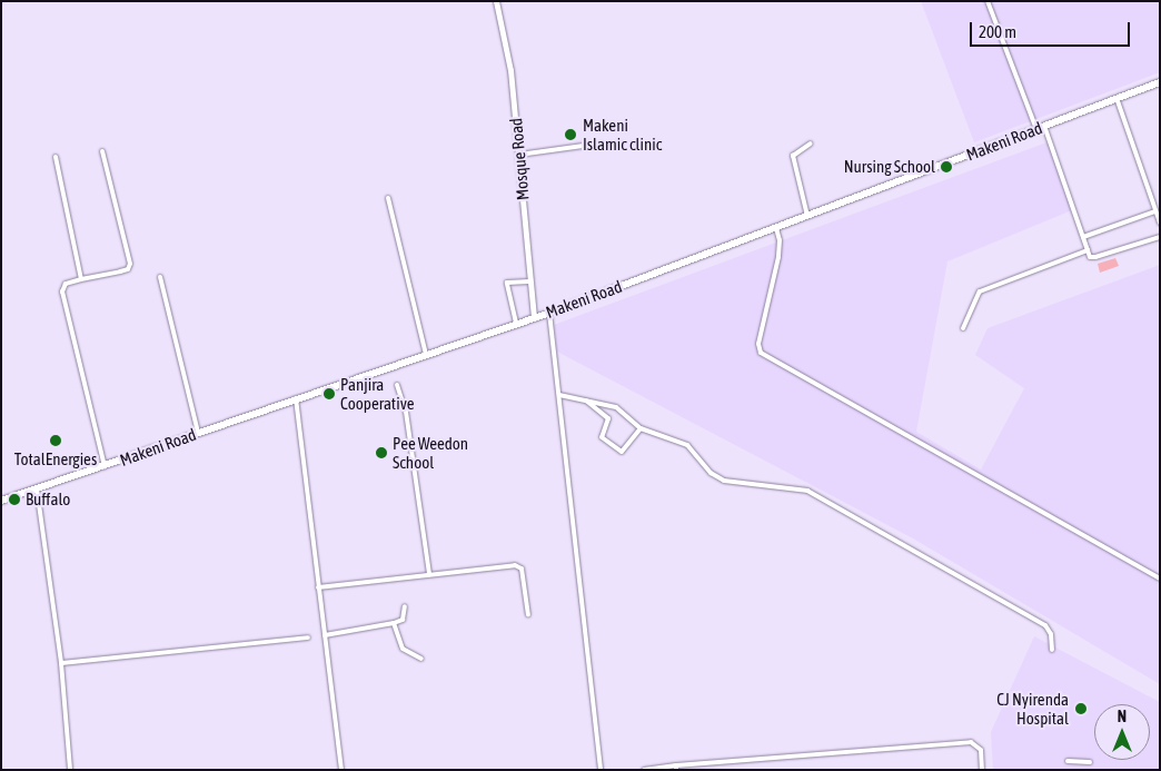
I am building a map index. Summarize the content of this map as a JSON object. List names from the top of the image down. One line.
{"streets":{"main road":["Makeni Road"],"street":["Mosque Road"]},"crossings":[["Makeni Road","Mosque Road"]],"places":["Makeni Islamic clinic","Nursing School","Panjira Cooperative","TotalEnergies","Pee Weedon School","Buffalo","CJ Nyirenda Hospital"],"scale_bar":"200 m","north":"top"}
